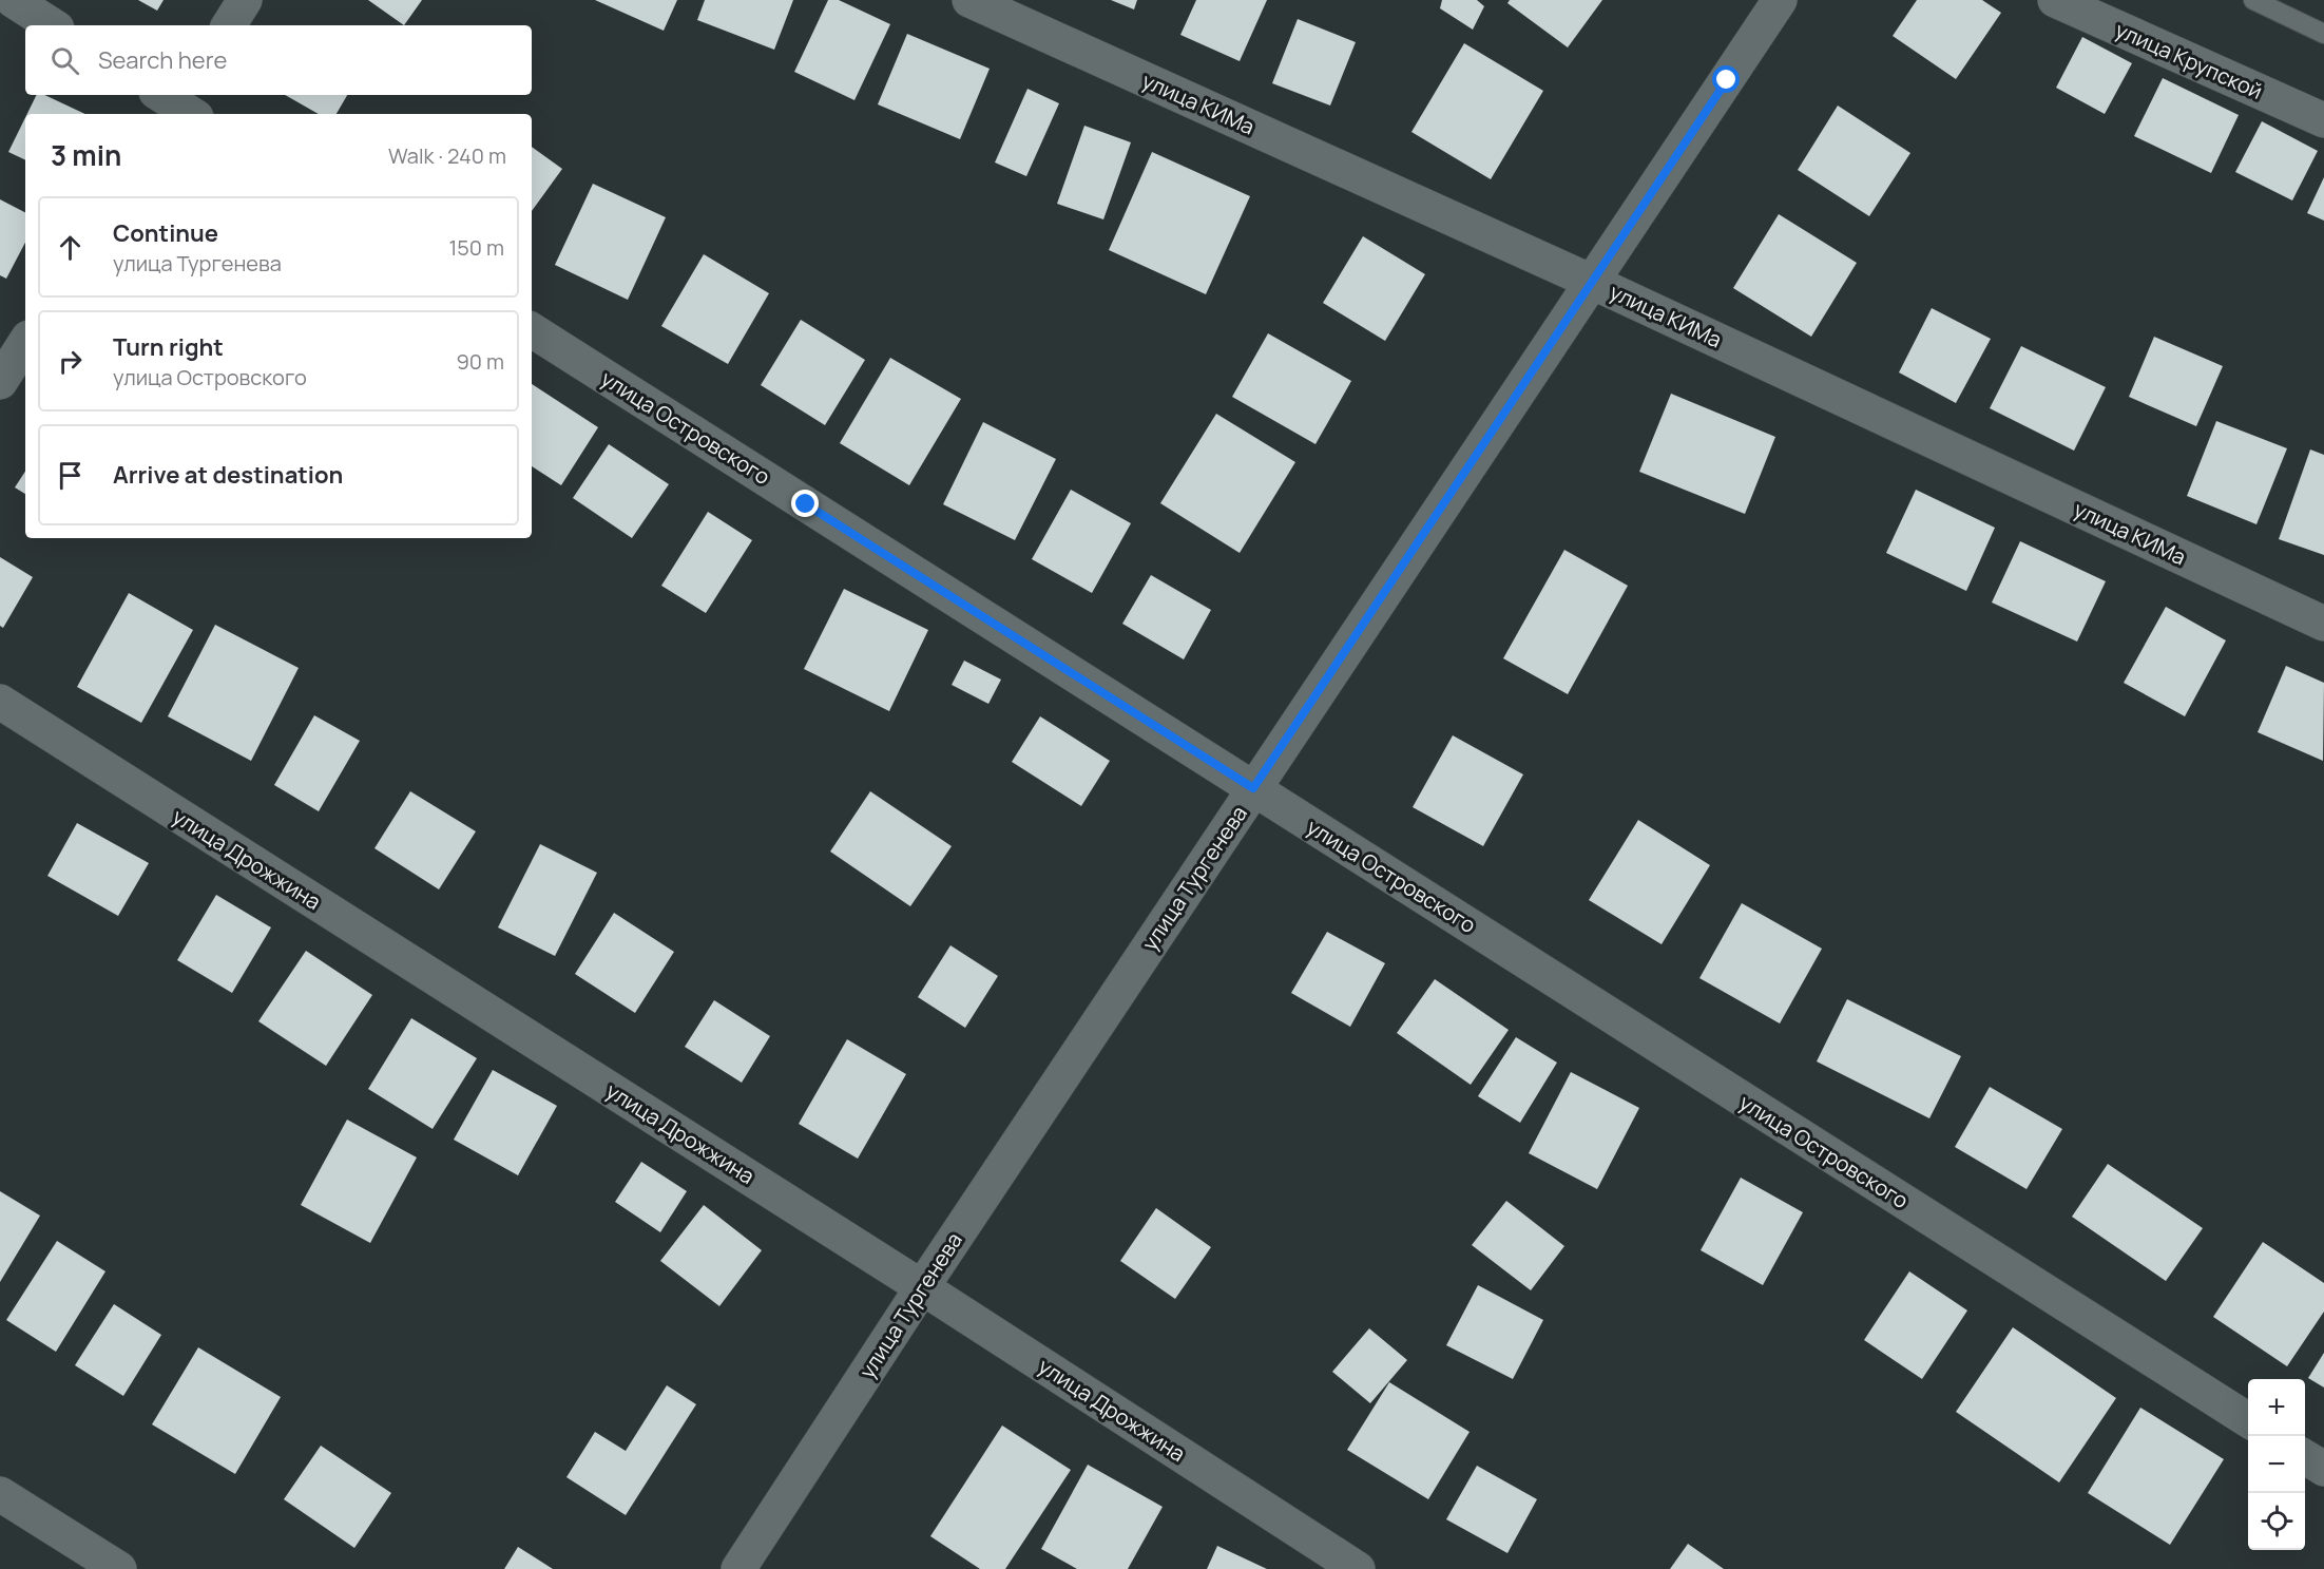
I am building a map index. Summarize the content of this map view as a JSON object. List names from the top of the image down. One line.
{"streets":{"street":["улица Крупской","улица КИМа","улица Островского","улица Дрожжина","улица Тургенева"]},"crossings":[["улица КИМа","улица Тургенева"],["улица Островского","улица Тургенева"],["улица Дрожжина","улица Тургенева"]],"page":{"search":"Search here","heading":["3 min","Walk · 240 m"],"list":[["Continue","улица Тургенева","150 m"],["Turn right","улица Островского","90 m"],"Arrive at destination"],"map_buttons":["+","−"]}}
